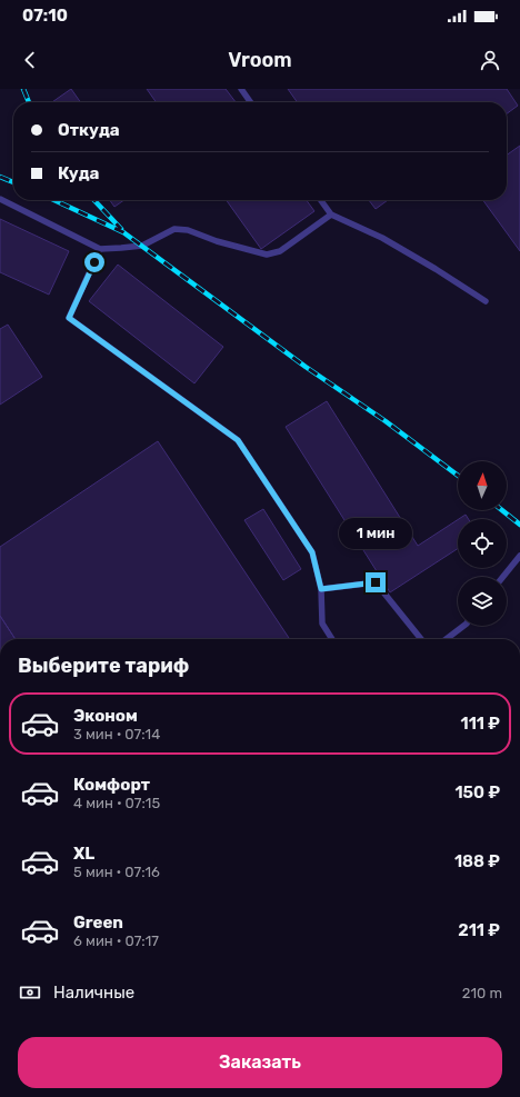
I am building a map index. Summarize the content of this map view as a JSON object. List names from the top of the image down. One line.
{"north":"top","page":{"status":"07:10","header":"Vroom","banner":["Откуда","Куда"],"bubble":"1 мин","heading":"Выберите тариф","list":[{"name":"Эконом","note":"3 мин · 07:14","value":"111 ₽"},{"name":"Комфорт","note":"4 мин · 07:15","value":"150 ₽"},{"name":"XL","note":"5 мин · 07:16","value":"188 ₽"},{"name":"Green","note":"6 мин · 07:17","value":"211 ₽"}],"pay":["Наличные","210 m"],"buttons":"Заказать"}}
